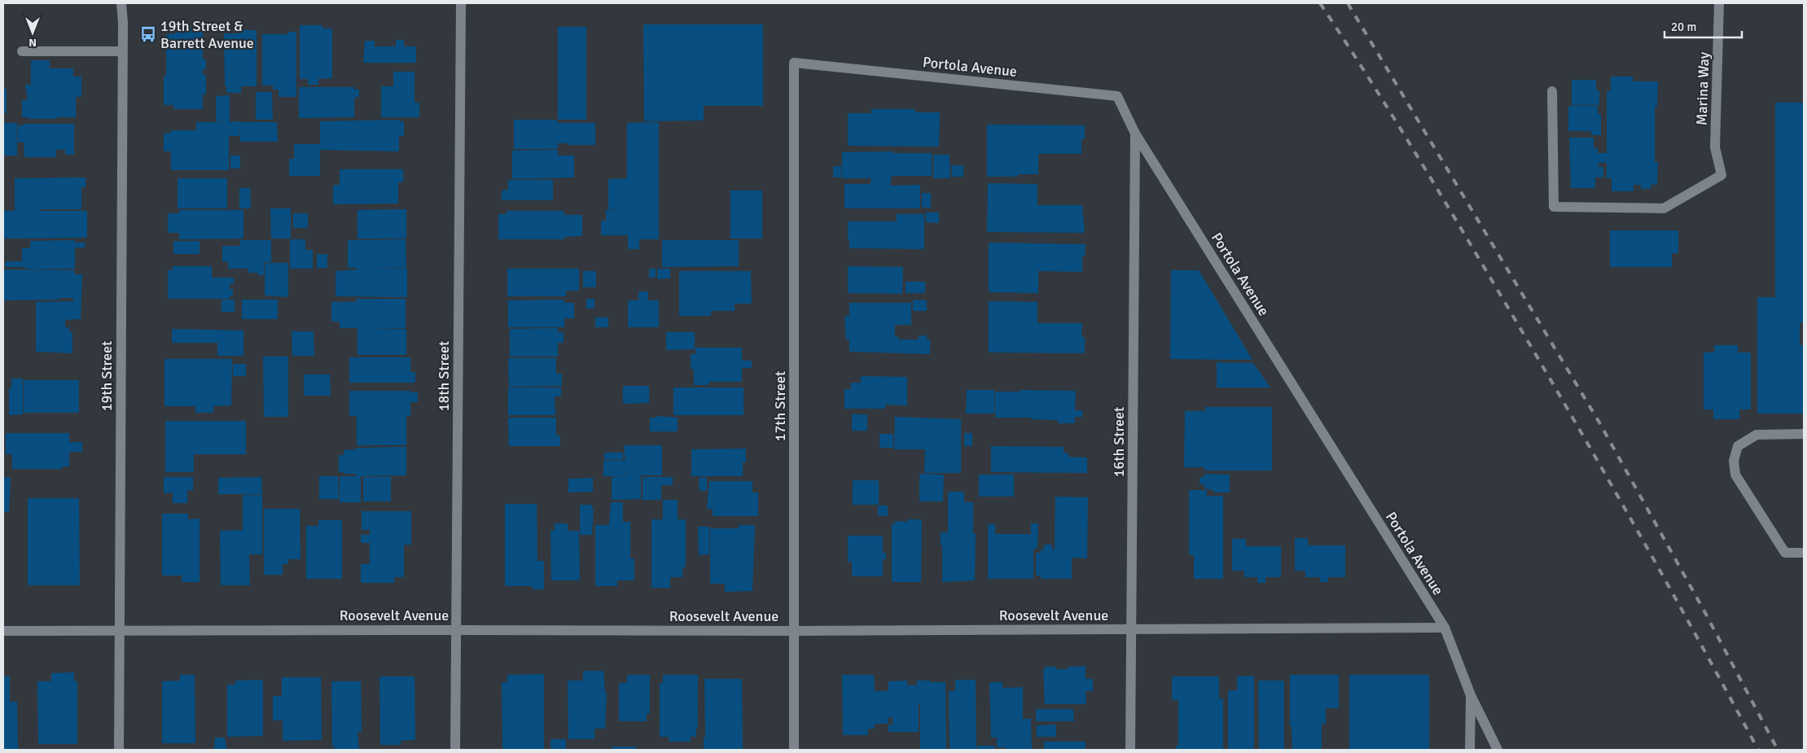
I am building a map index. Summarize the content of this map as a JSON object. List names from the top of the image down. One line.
{"streets":{"street":["Portola Avenue","Marina Way","19th Street","18th Street","17th Street","16th Street","Roosevelt Avenue"]},"crossings":[["Portola Avenue","17th Street"],["Portola Avenue","16th Street"],["Portola Avenue","Roosevelt Avenue"],["19th Street","Roosevelt Avenue"],["18th Street","Roosevelt Avenue"],["17th Street","Roosevelt Avenue"],["16th Street","Roosevelt Avenue"]],"places":{"bus stop":["19th Street & Barrett Avenue"]},"scale_bar":"20 m","north":"bottom"}
